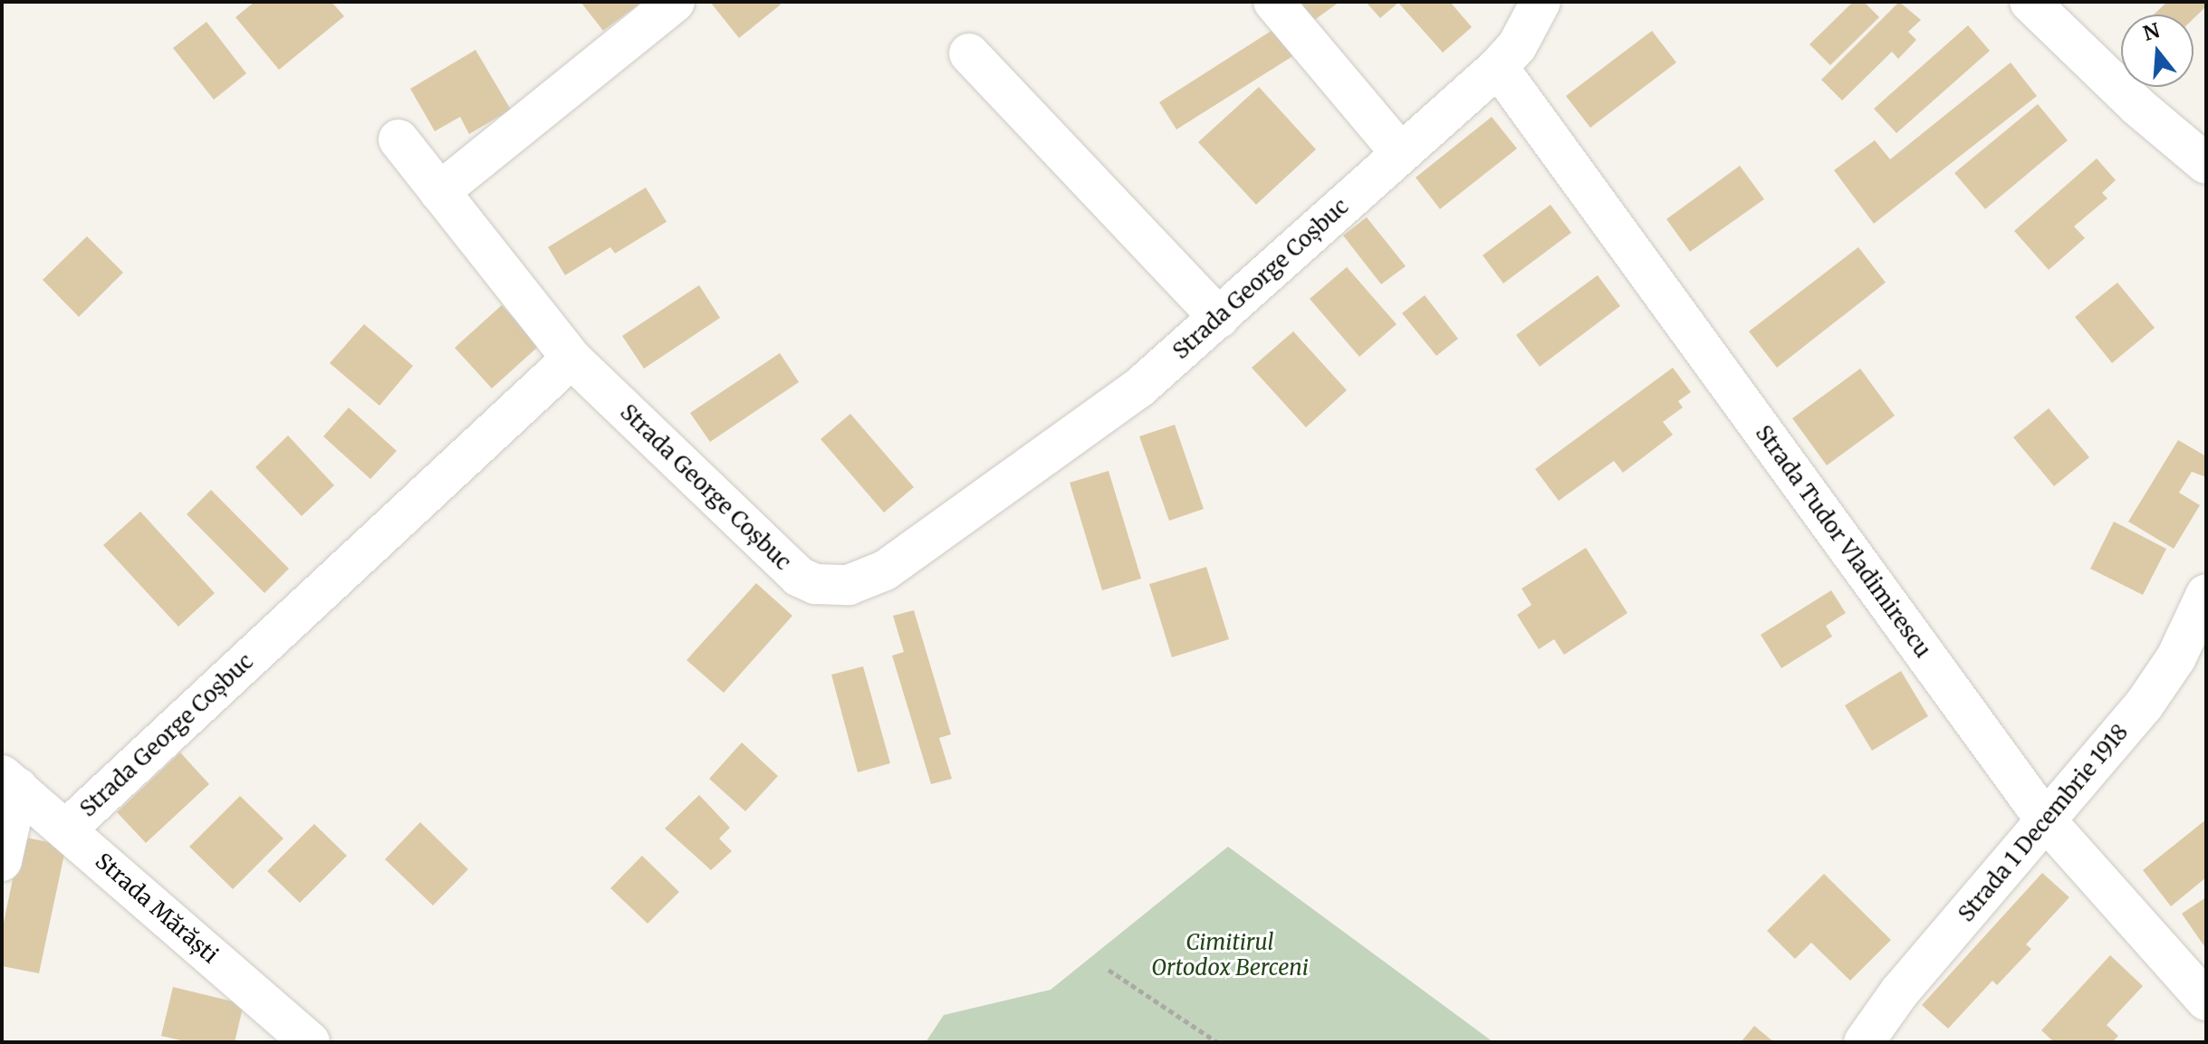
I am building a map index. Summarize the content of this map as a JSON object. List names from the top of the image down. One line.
{"streets":{"street":["Strada George Coșbuc","Strada Tudor Vladimirescu","Strada 1 Decembrie 1918","Strada Mărăști"]},"crossings":[["Strada George Coșbuc","Strada Tudor Vladimirescu"],["Strada George Coșbuc","Strada Mărăști"],["Strada Tudor Vladimirescu","Strada 1 Decembrie 1918"]],"parks":["Cimitirul Ortodox Berceni"],"north":"top"}
